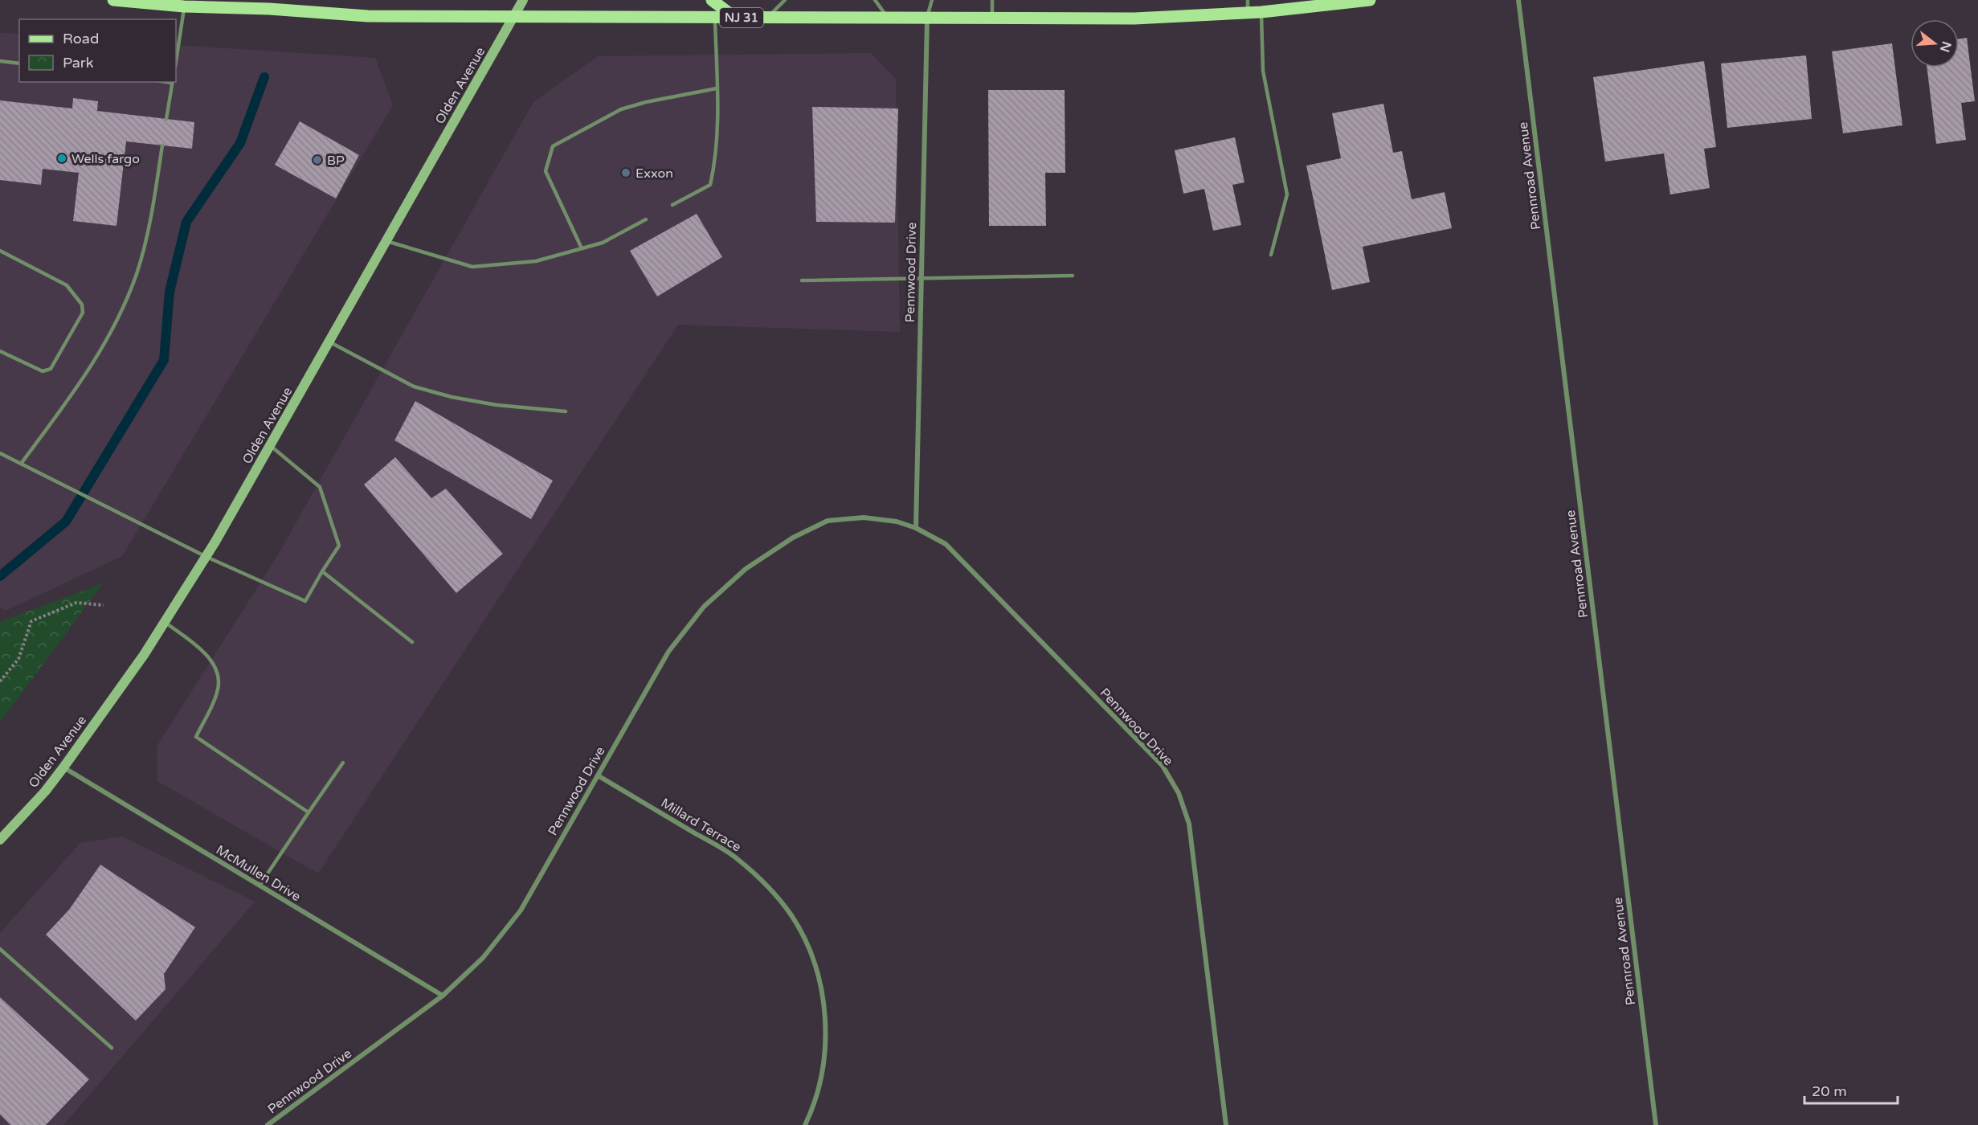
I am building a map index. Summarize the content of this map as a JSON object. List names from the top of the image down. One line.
{"streets":{"main road":["NJ 31","Olden Avenue"],"street":["Pennroad Avenue","Pennwood Drive","Millard Terrace","McMullen Drive"]},"crossings":[["NJ 31","Olden Avenue"],["NJ 31","Pennwood Drive"],["Olden Avenue","McMullen Drive"],["Pennwood Drive","Millard Terrace"],["Pennwood Drive","McMullen Drive"]],"places":["Wells fargo","BP","Exxon"],"legend":["Road","Park"],"scale_bar":"20 m","north":"right"}
